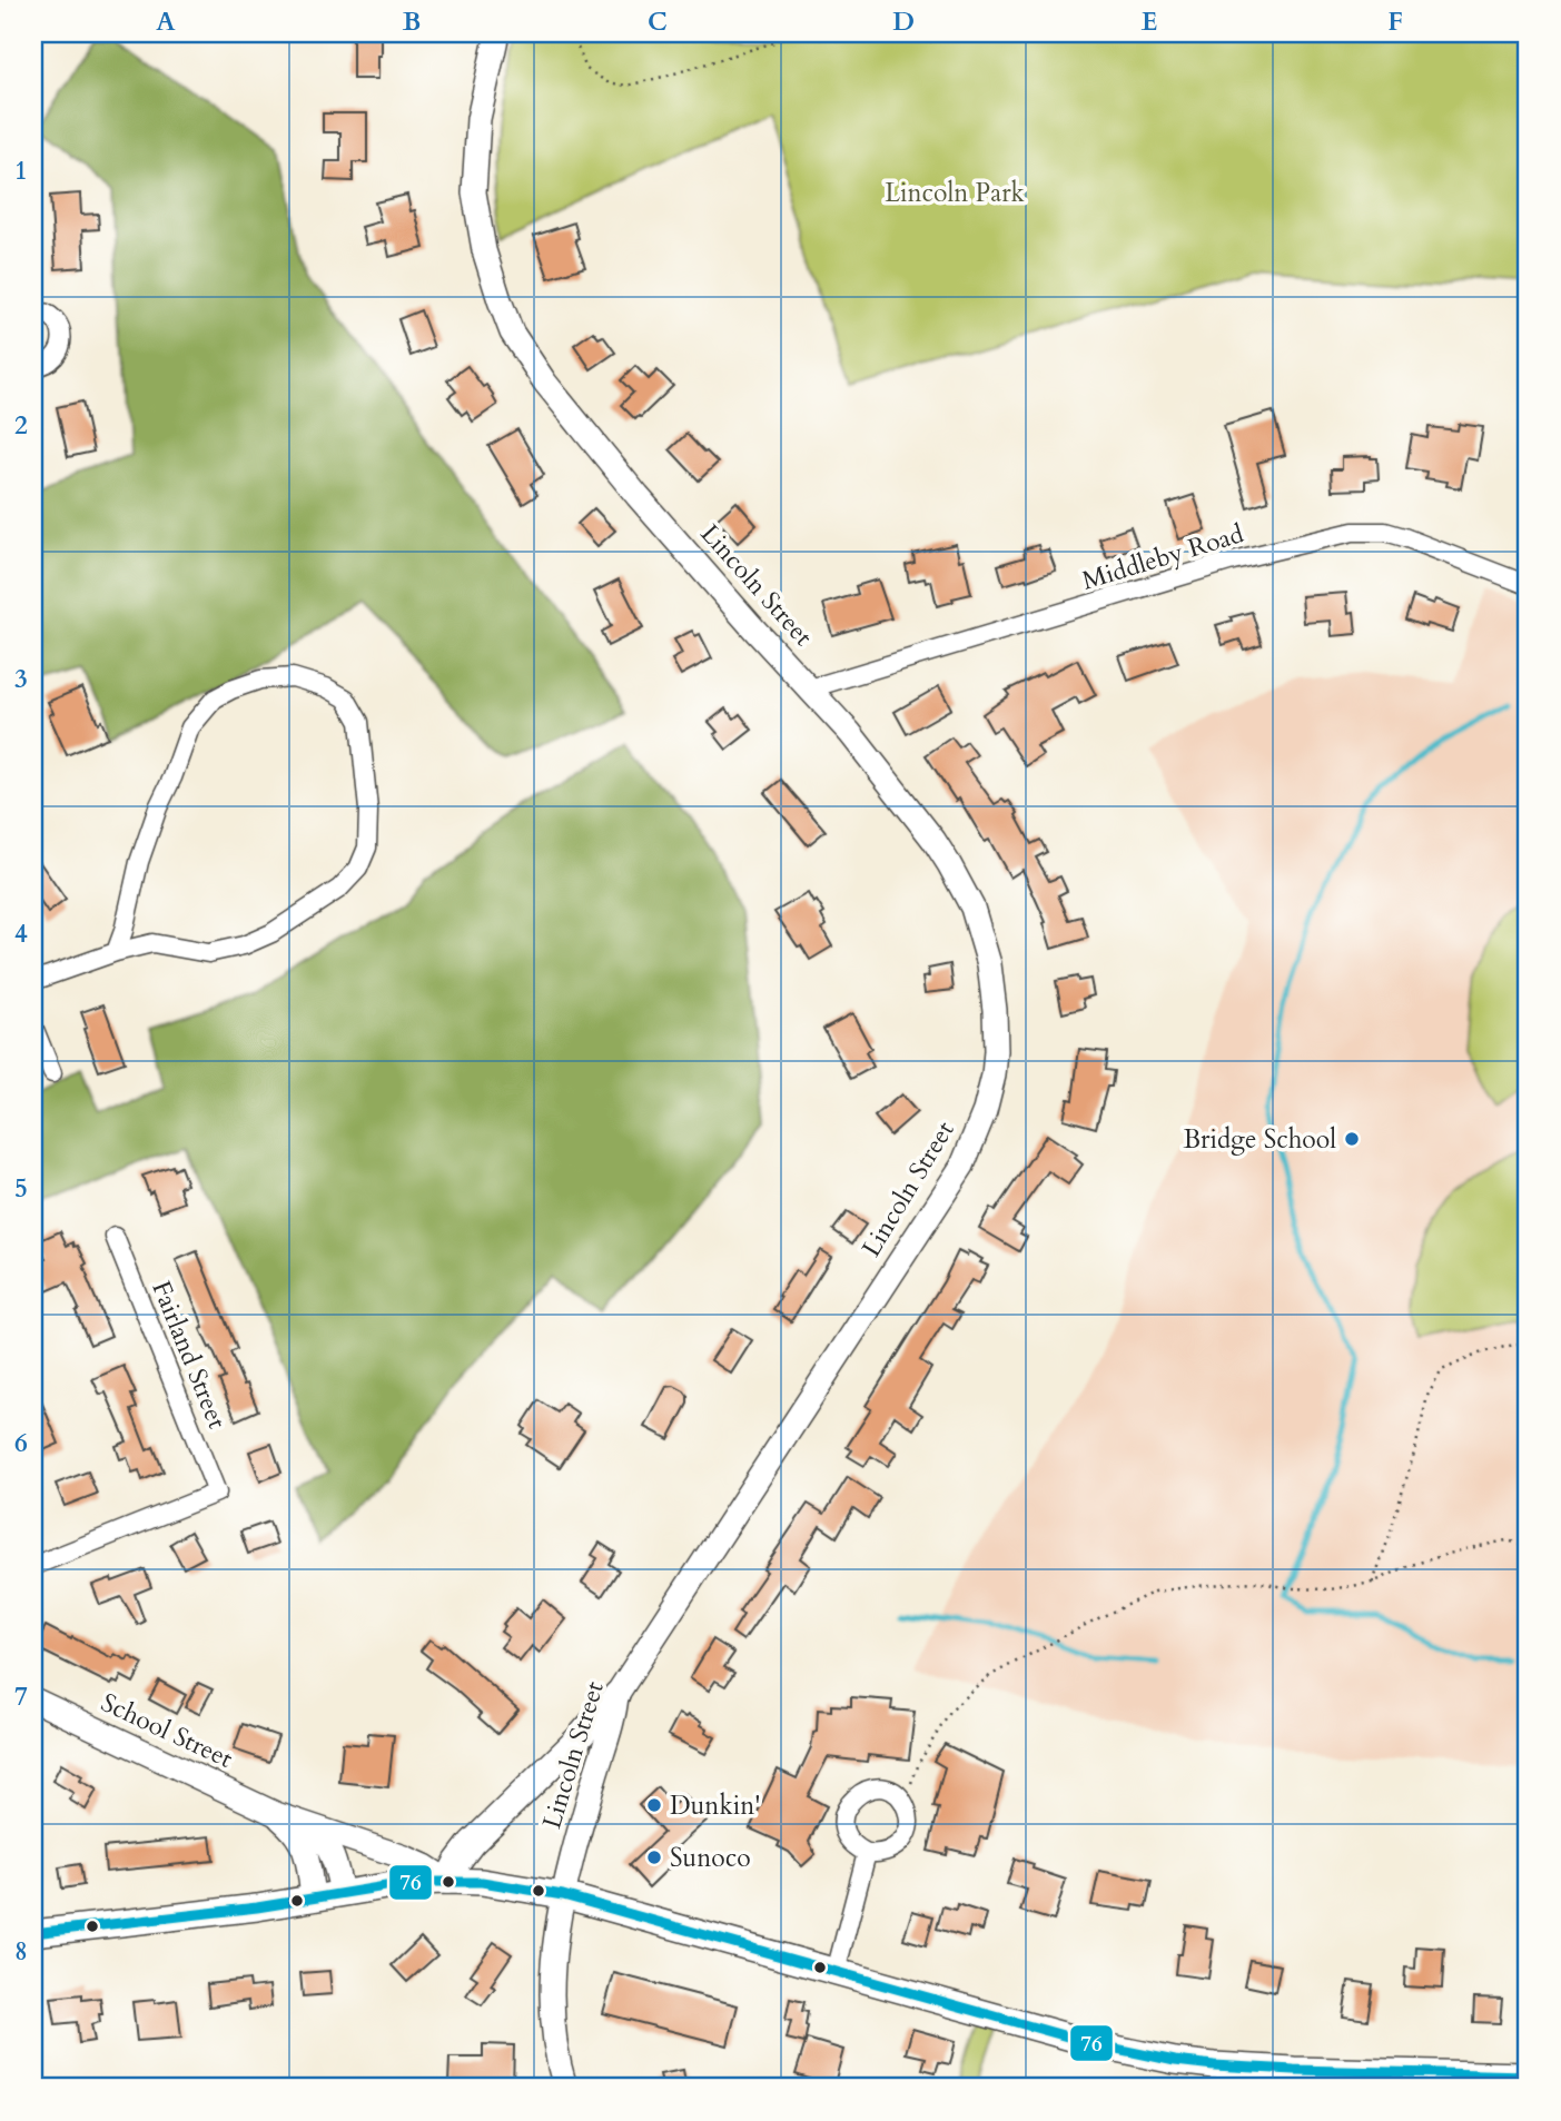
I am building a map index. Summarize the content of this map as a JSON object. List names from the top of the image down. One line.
{"streets":{"street":["Middleby Road","Lincoln Street","Fairland Street","School Street"]},"crossings":[["Middleby Road","Lincoln Street"]],"parks":["Lincoln Park"],"places":["Bridge School","Dunkin'","Sunoco"],"lines":["transit line 76"],"grid":{"columns":["A","B","C","D","E","F"],"rows":["1","2","3","4","5","6","7","8"]}}
